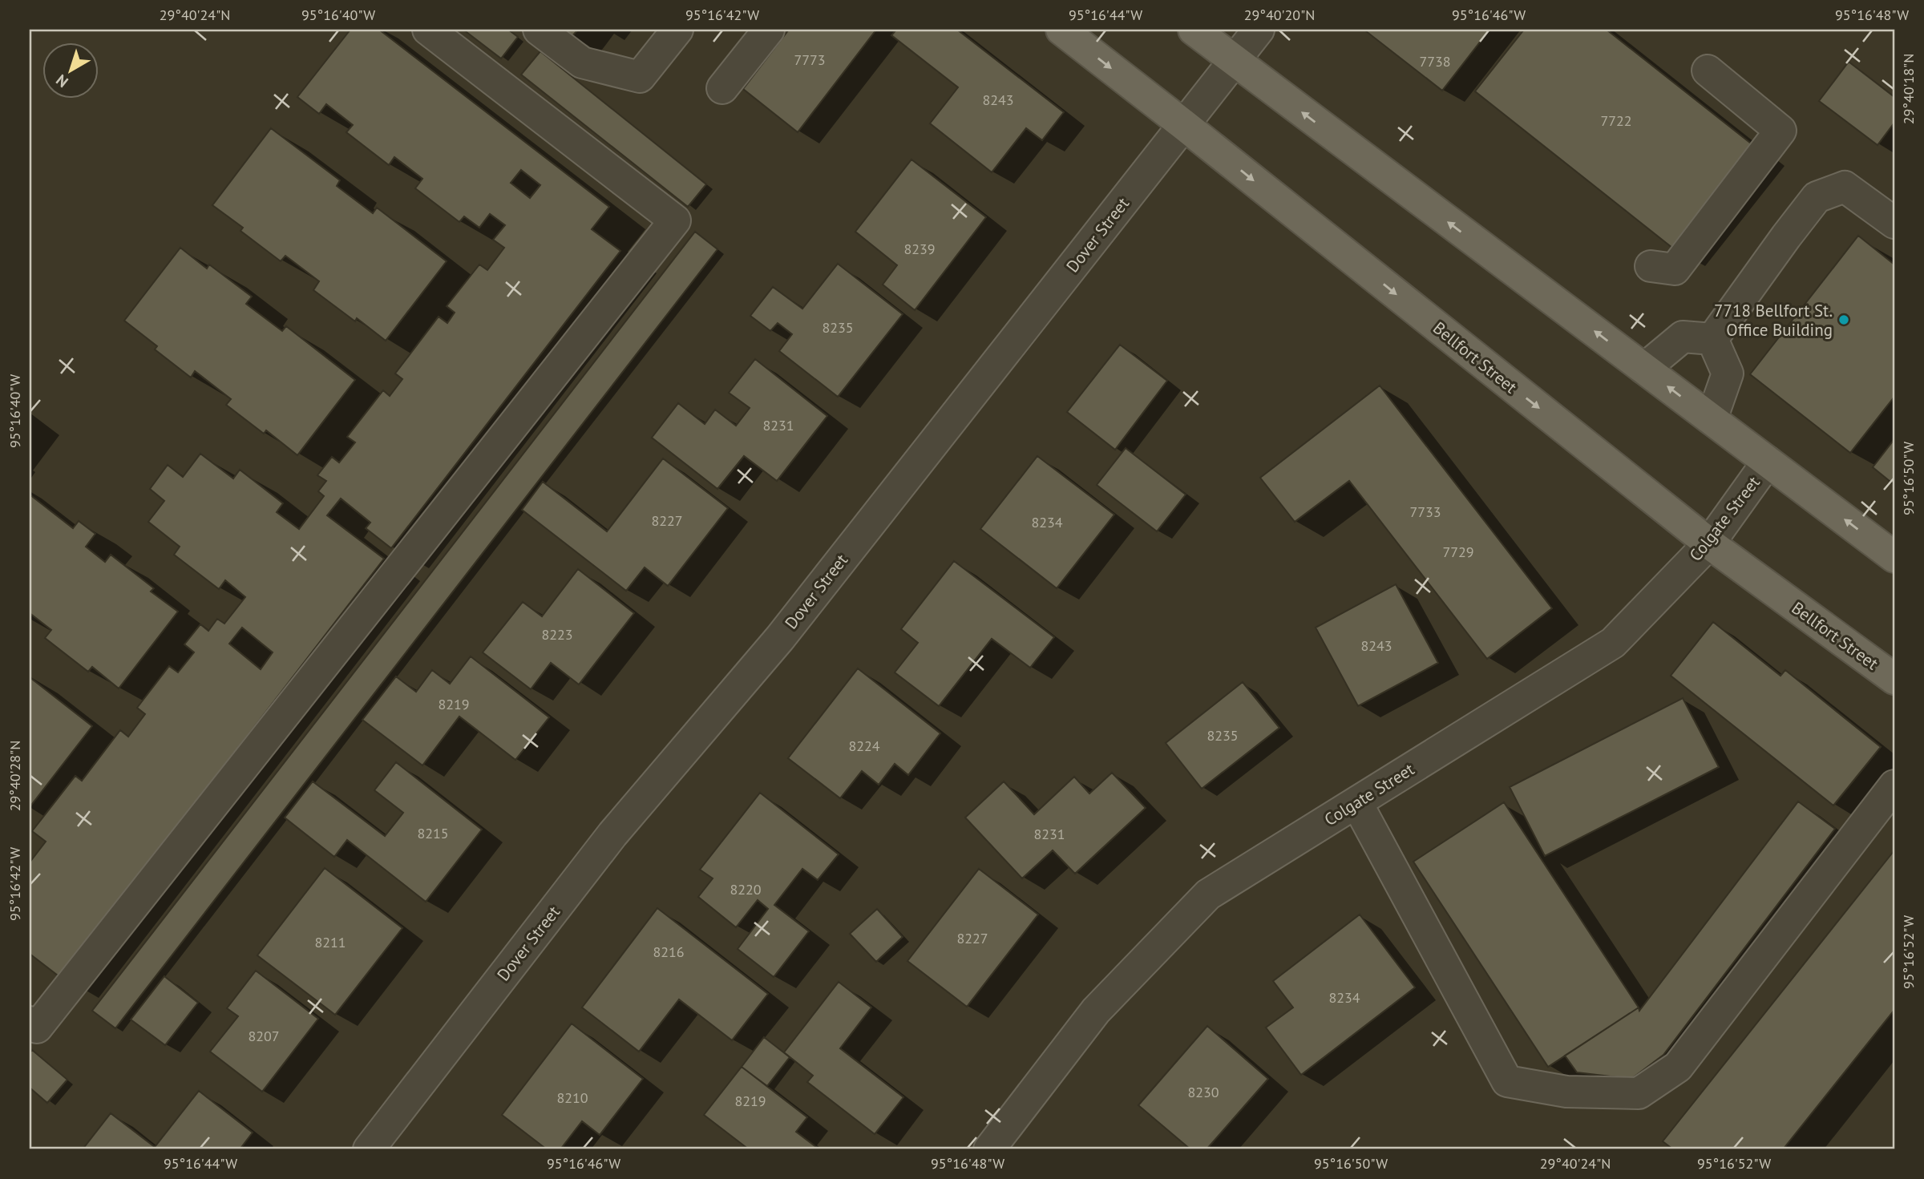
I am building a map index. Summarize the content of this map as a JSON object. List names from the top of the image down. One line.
{"streets":{"main road":["Bellfort Street"],"street":["Dover Street","Colgate Street"]},"crossings":[["Dover Street","Bellfort Street"],["Bellfort Street","Colgate Street"]],"places":["7718 Bellfort St. Office Building"],"house_numbers":["7773","7738","8243","7722","8239","8235","8231","7733","8227","8234","7729","8223","8243","8219","8235","8224","8215","8231","8220","8227","8211","8216","8234","8207","8230","8210","8219"],"north":"bottom left","coordinates":["29°40'24\"N","95°16'40\"W","95°16'42\"W","95°16'44\"W","29°40'20\"N","95°16'46\"W","95°16'48\"W","29°40'18\"N","95°16'50\"W","29°40'28\"N","95°16'52\"W"]}
